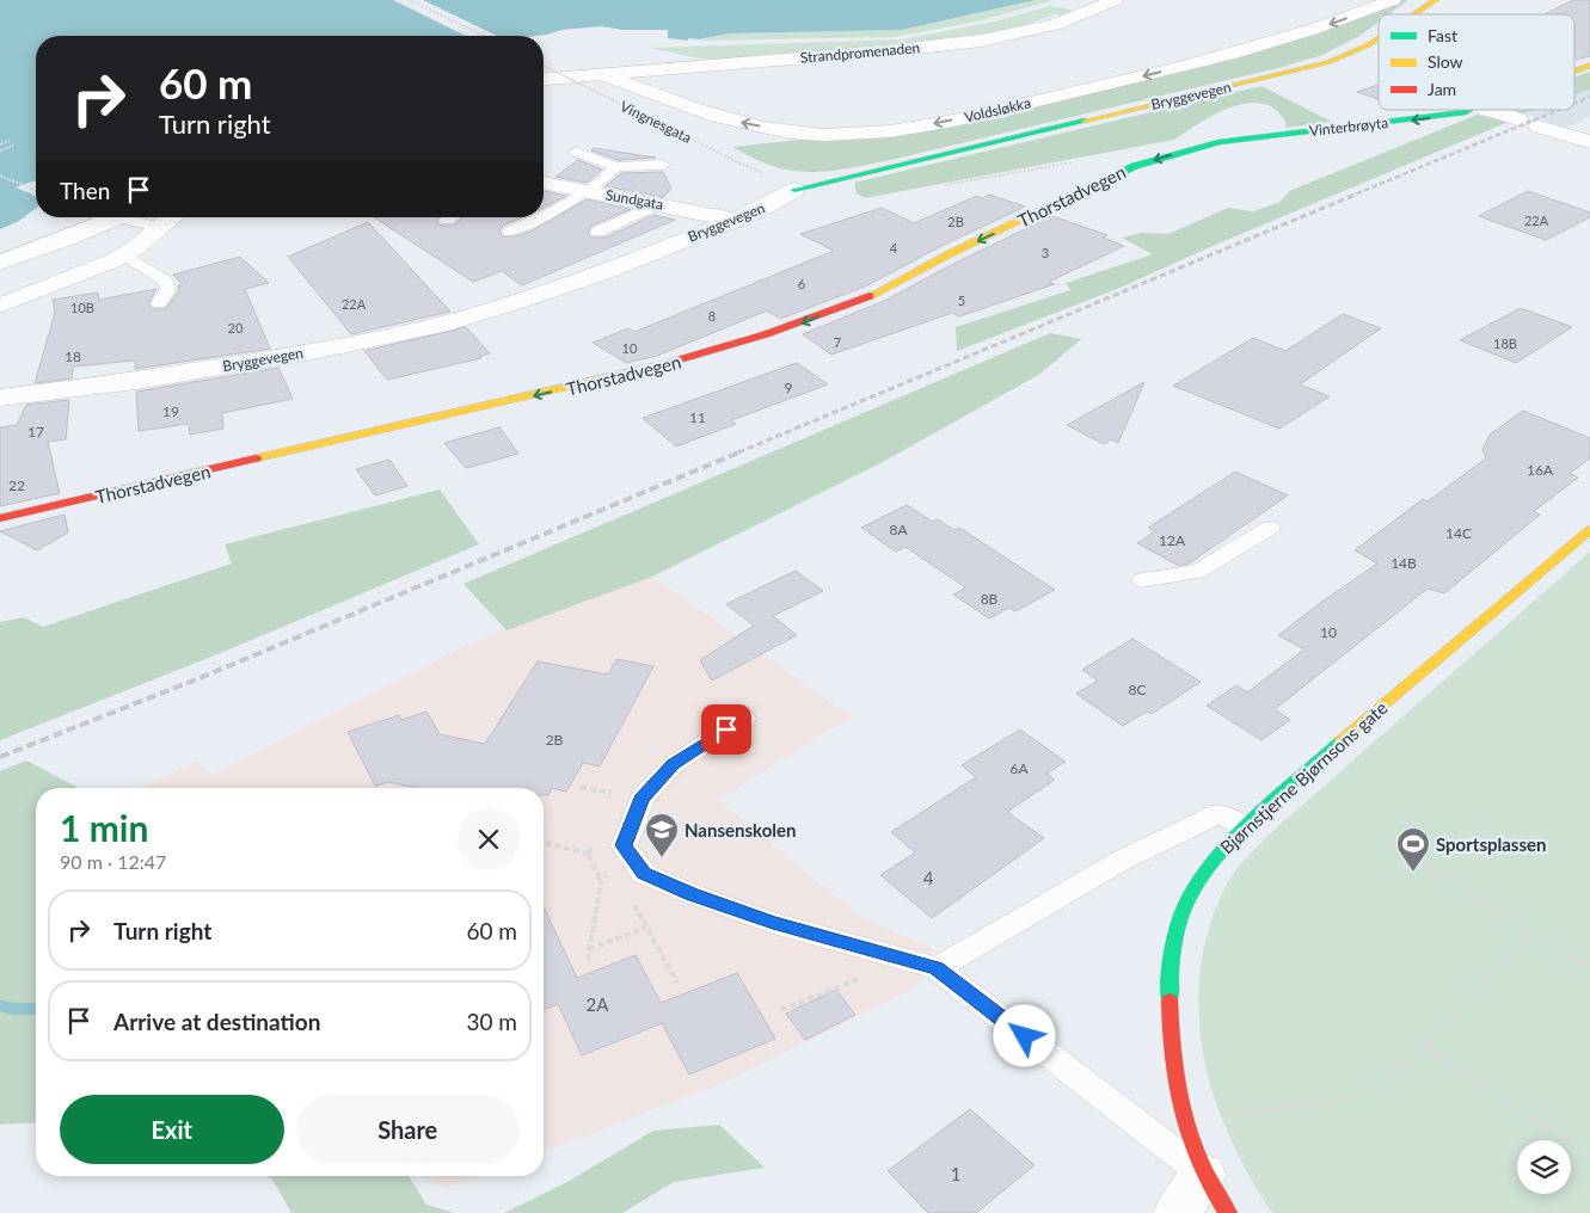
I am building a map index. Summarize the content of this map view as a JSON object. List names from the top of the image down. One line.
{"streets":{"street":["Strandpromenaden","Bryggevegen","Voldsløkka","Vinterbrøyta","Thorstadvegen","Sundgata","Bjørnstjerne Bjørnsons gate"],"path":["Vingnesgata"]},"crossings":[["Strandpromenaden","Voldsløkka"],["Bryggevegen","Sundgata"],["Vinterbrøyta","Thorstadvegen"]],"one_way":["Voldsløkka","Vinterbrøyta","Thorstadvegen"],"places":{"school or university":["Nansenskolen"],"sports":["Sportsplassen"]},"house_numbers":["22A","2B","4","3","6","5","22A","10B","8","20","7","18B","10","18","9","19","11","17","16A","22","8A","14C","12A","14B","8B","10","8C","2B","6A","4","2A","1"],"legend":["Fast","Slow","Jam"],"page":{"turn":["60 m","Turn right"],"then":"Then","heading":["1 min","90 m · 12:47"],"list":[{"name":"Turn right","value":"60 m"},{"name":"Arrive at destination","value":"30 m"}],"buttons":["Exit","Share"]}}
